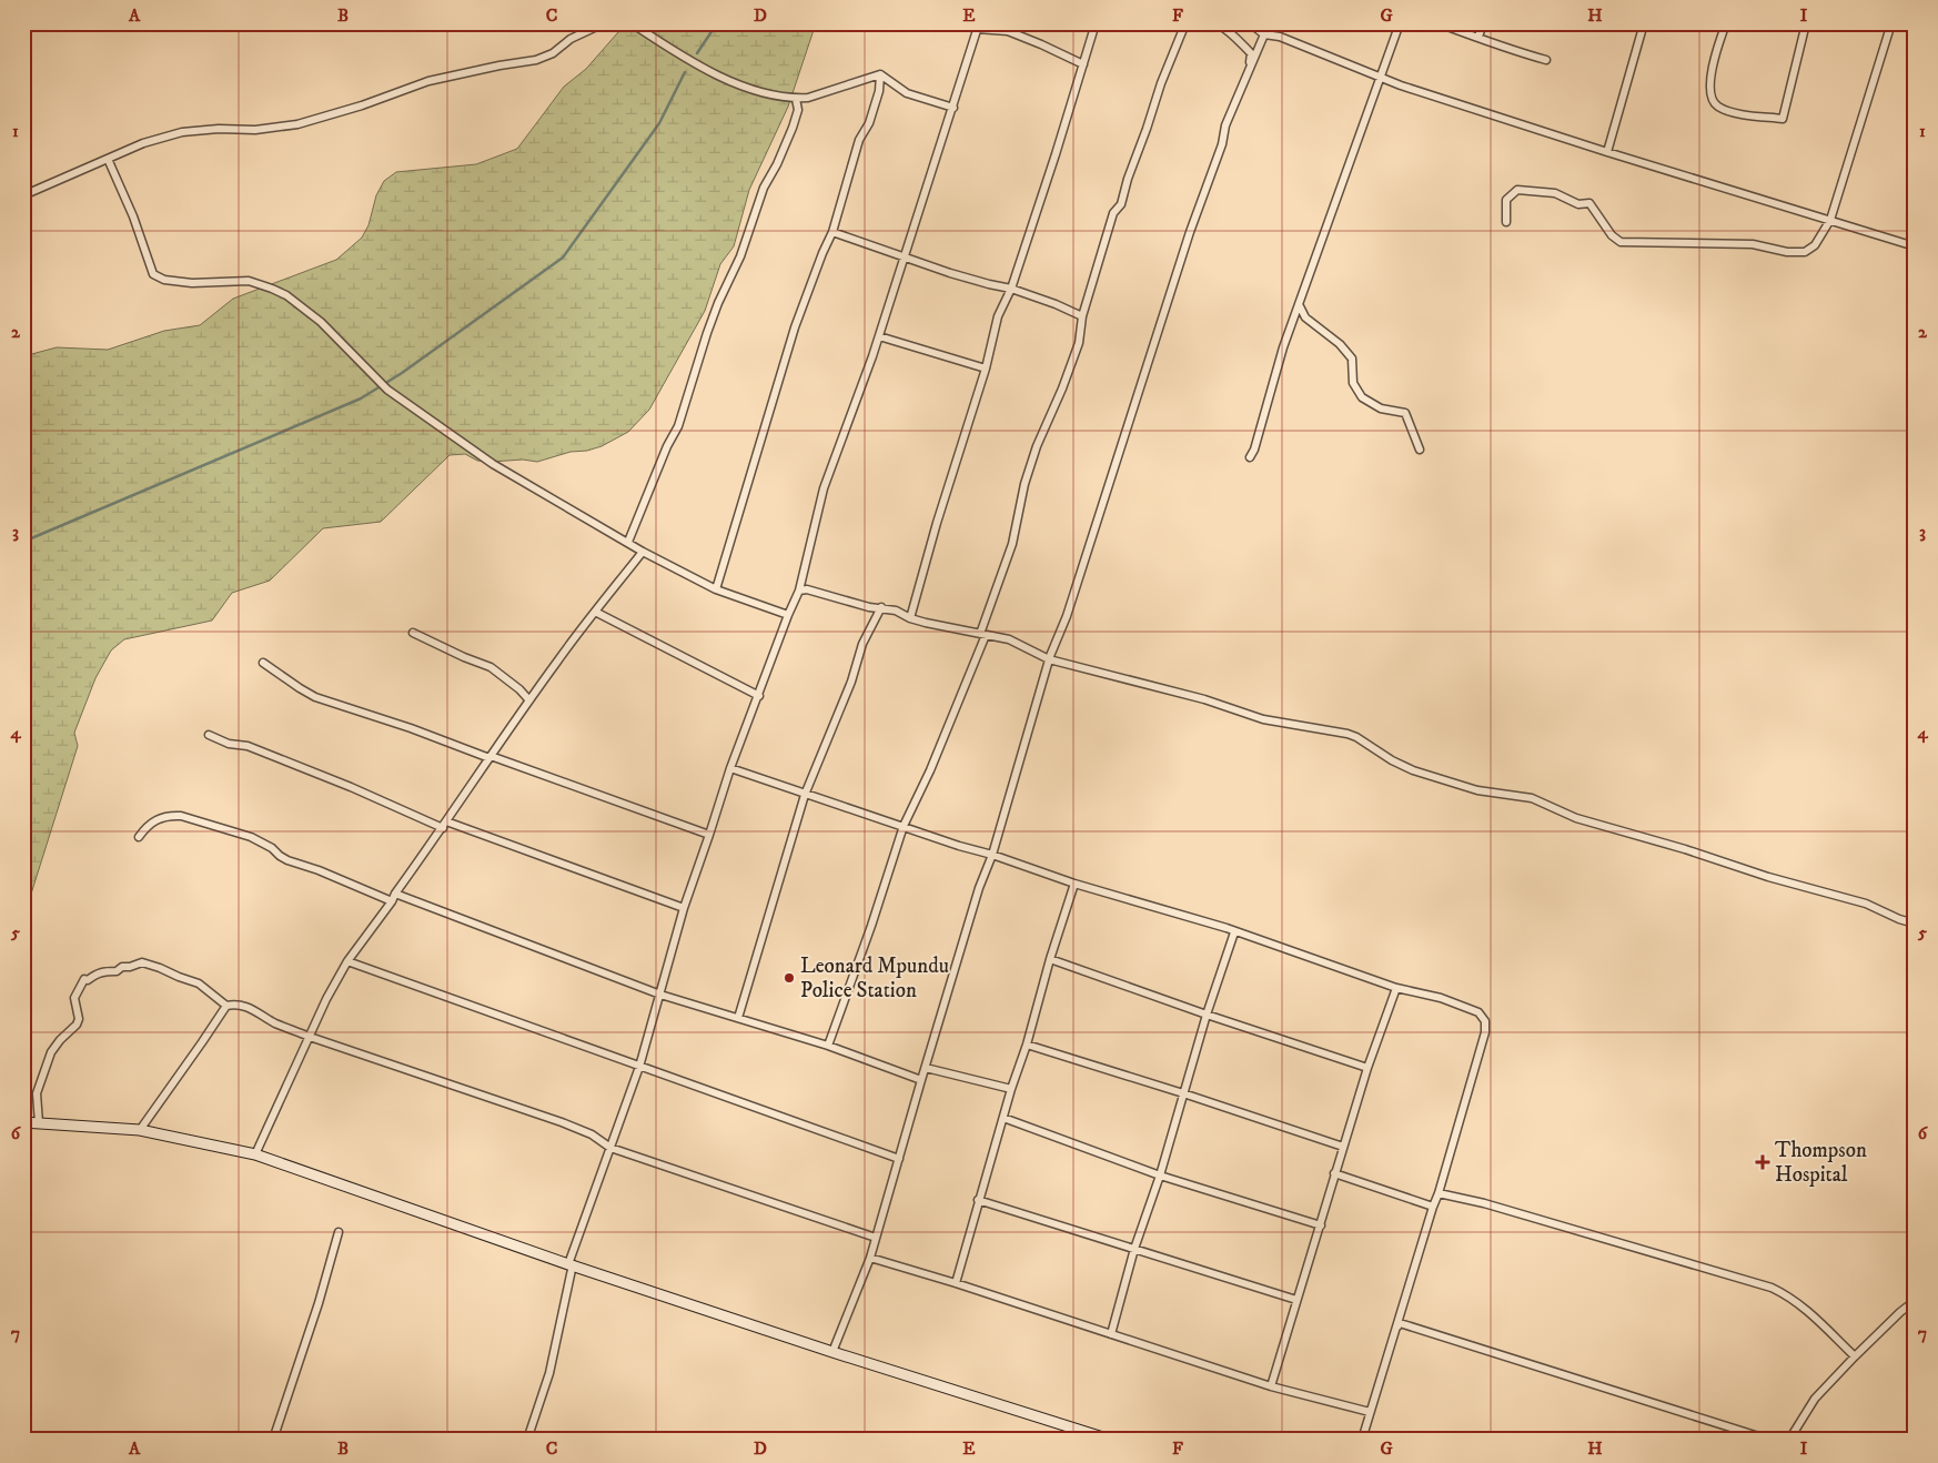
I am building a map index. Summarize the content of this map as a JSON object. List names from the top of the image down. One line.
{"places":{"other":["Leonard Mpundu Police Station"],"health":["Thompson Hospital"]},"grid":{"columns":["A","B","C","D","E","F","G","H","I"],"rows":["1","2","3","4","5","6","7"]}}
